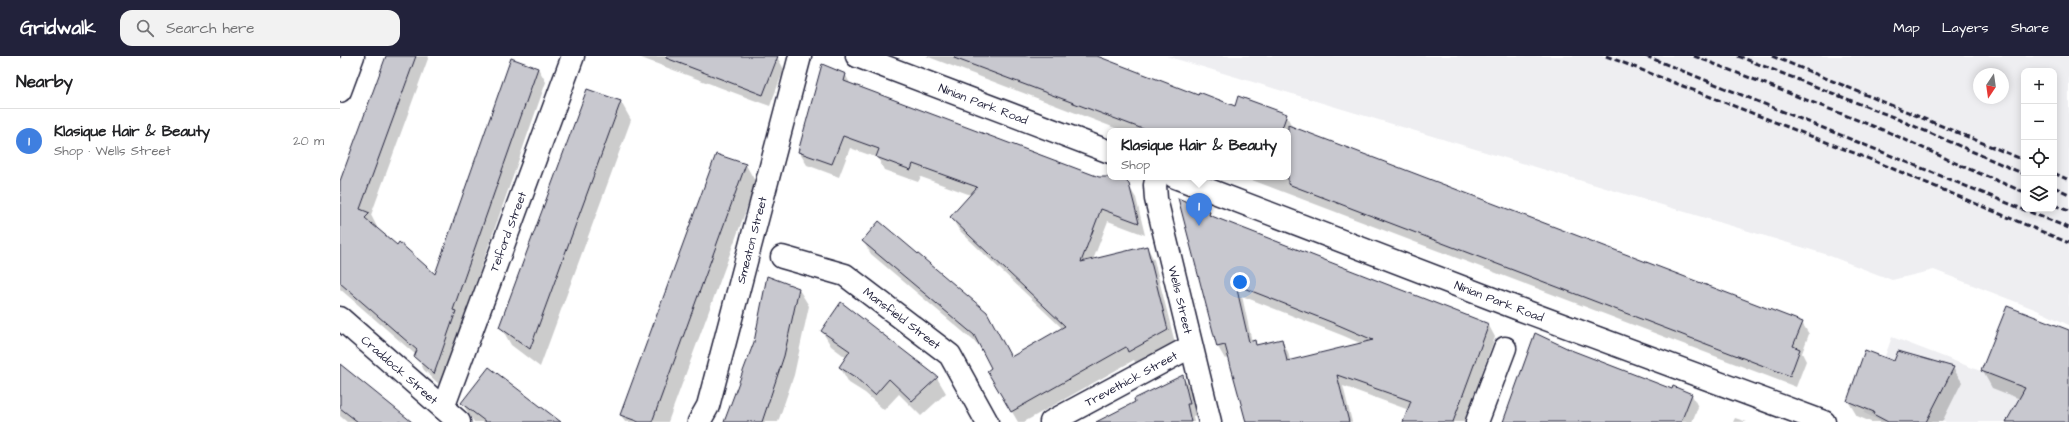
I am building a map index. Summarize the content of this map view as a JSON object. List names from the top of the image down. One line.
{"streets":{"street":["Ninian Park Road","Telford Street","Smeaton Street","Wells Street","Mansfield Street","Craddock Street","Trevethick Street"]},"crossings":[["Telford Street","Craddock Street"],["Wells Street","Trevethick Street"]],"north":"bottom","page":{"header":"Gridwalk","search":"Search here","nav":["Map","Layers","Share"],"heading":"Nearby","map_buttons":["+","−"],"list":[{"mark":"1","name":"Klasique Hair & Beauty","note":"Shop · Wells Street","value":"20 m"}],"popup":["Klasique Hair & Beauty","Shop"],"pins":"1"}}
